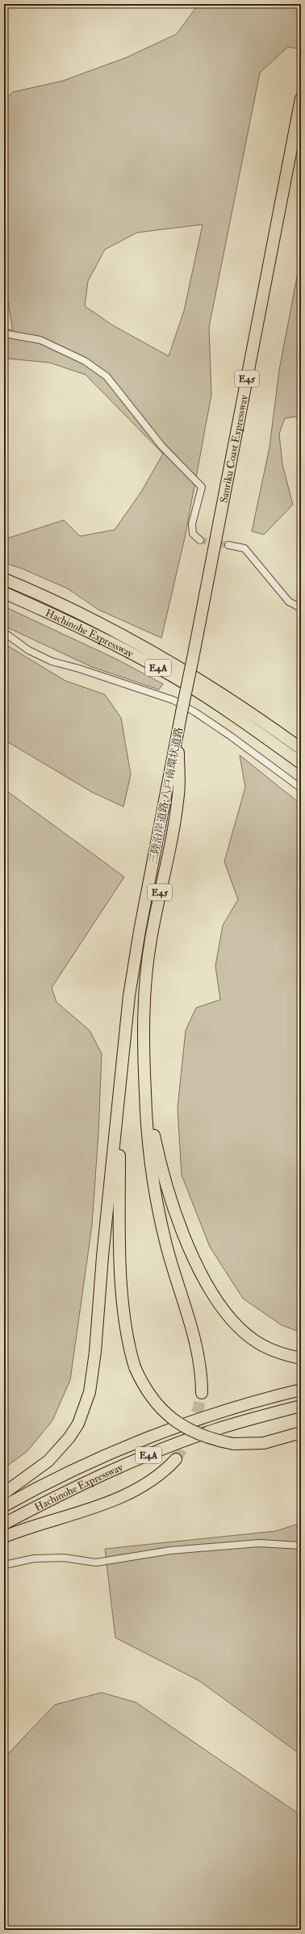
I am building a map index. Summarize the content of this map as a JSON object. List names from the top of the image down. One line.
{"streets":{"highway":["E45","Sanriku Coast Expressway","Hachinohe Expressway","E4A","三陸沿岸道路;八戸南環状道路"]},"crossings":[["Sanriku Coast Expressway","三陸沿岸道路;八戸南環状道路"]]}
